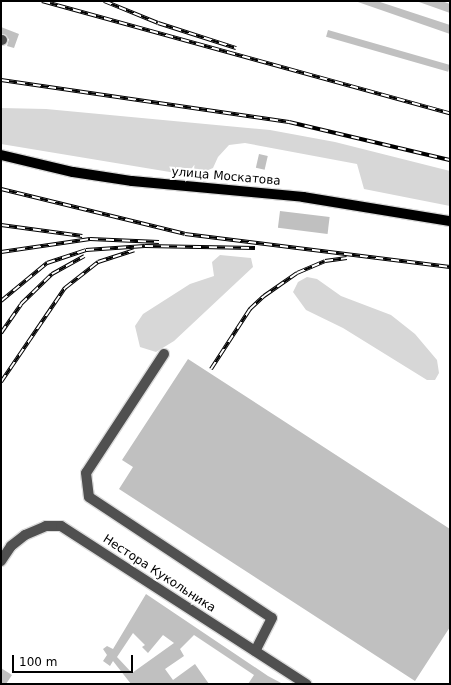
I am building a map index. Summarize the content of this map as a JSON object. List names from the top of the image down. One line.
{"streets":{"main road":["улица Москатова"],"street":["Нестора Кукольника"]},"scale_bar":"100 m"}
